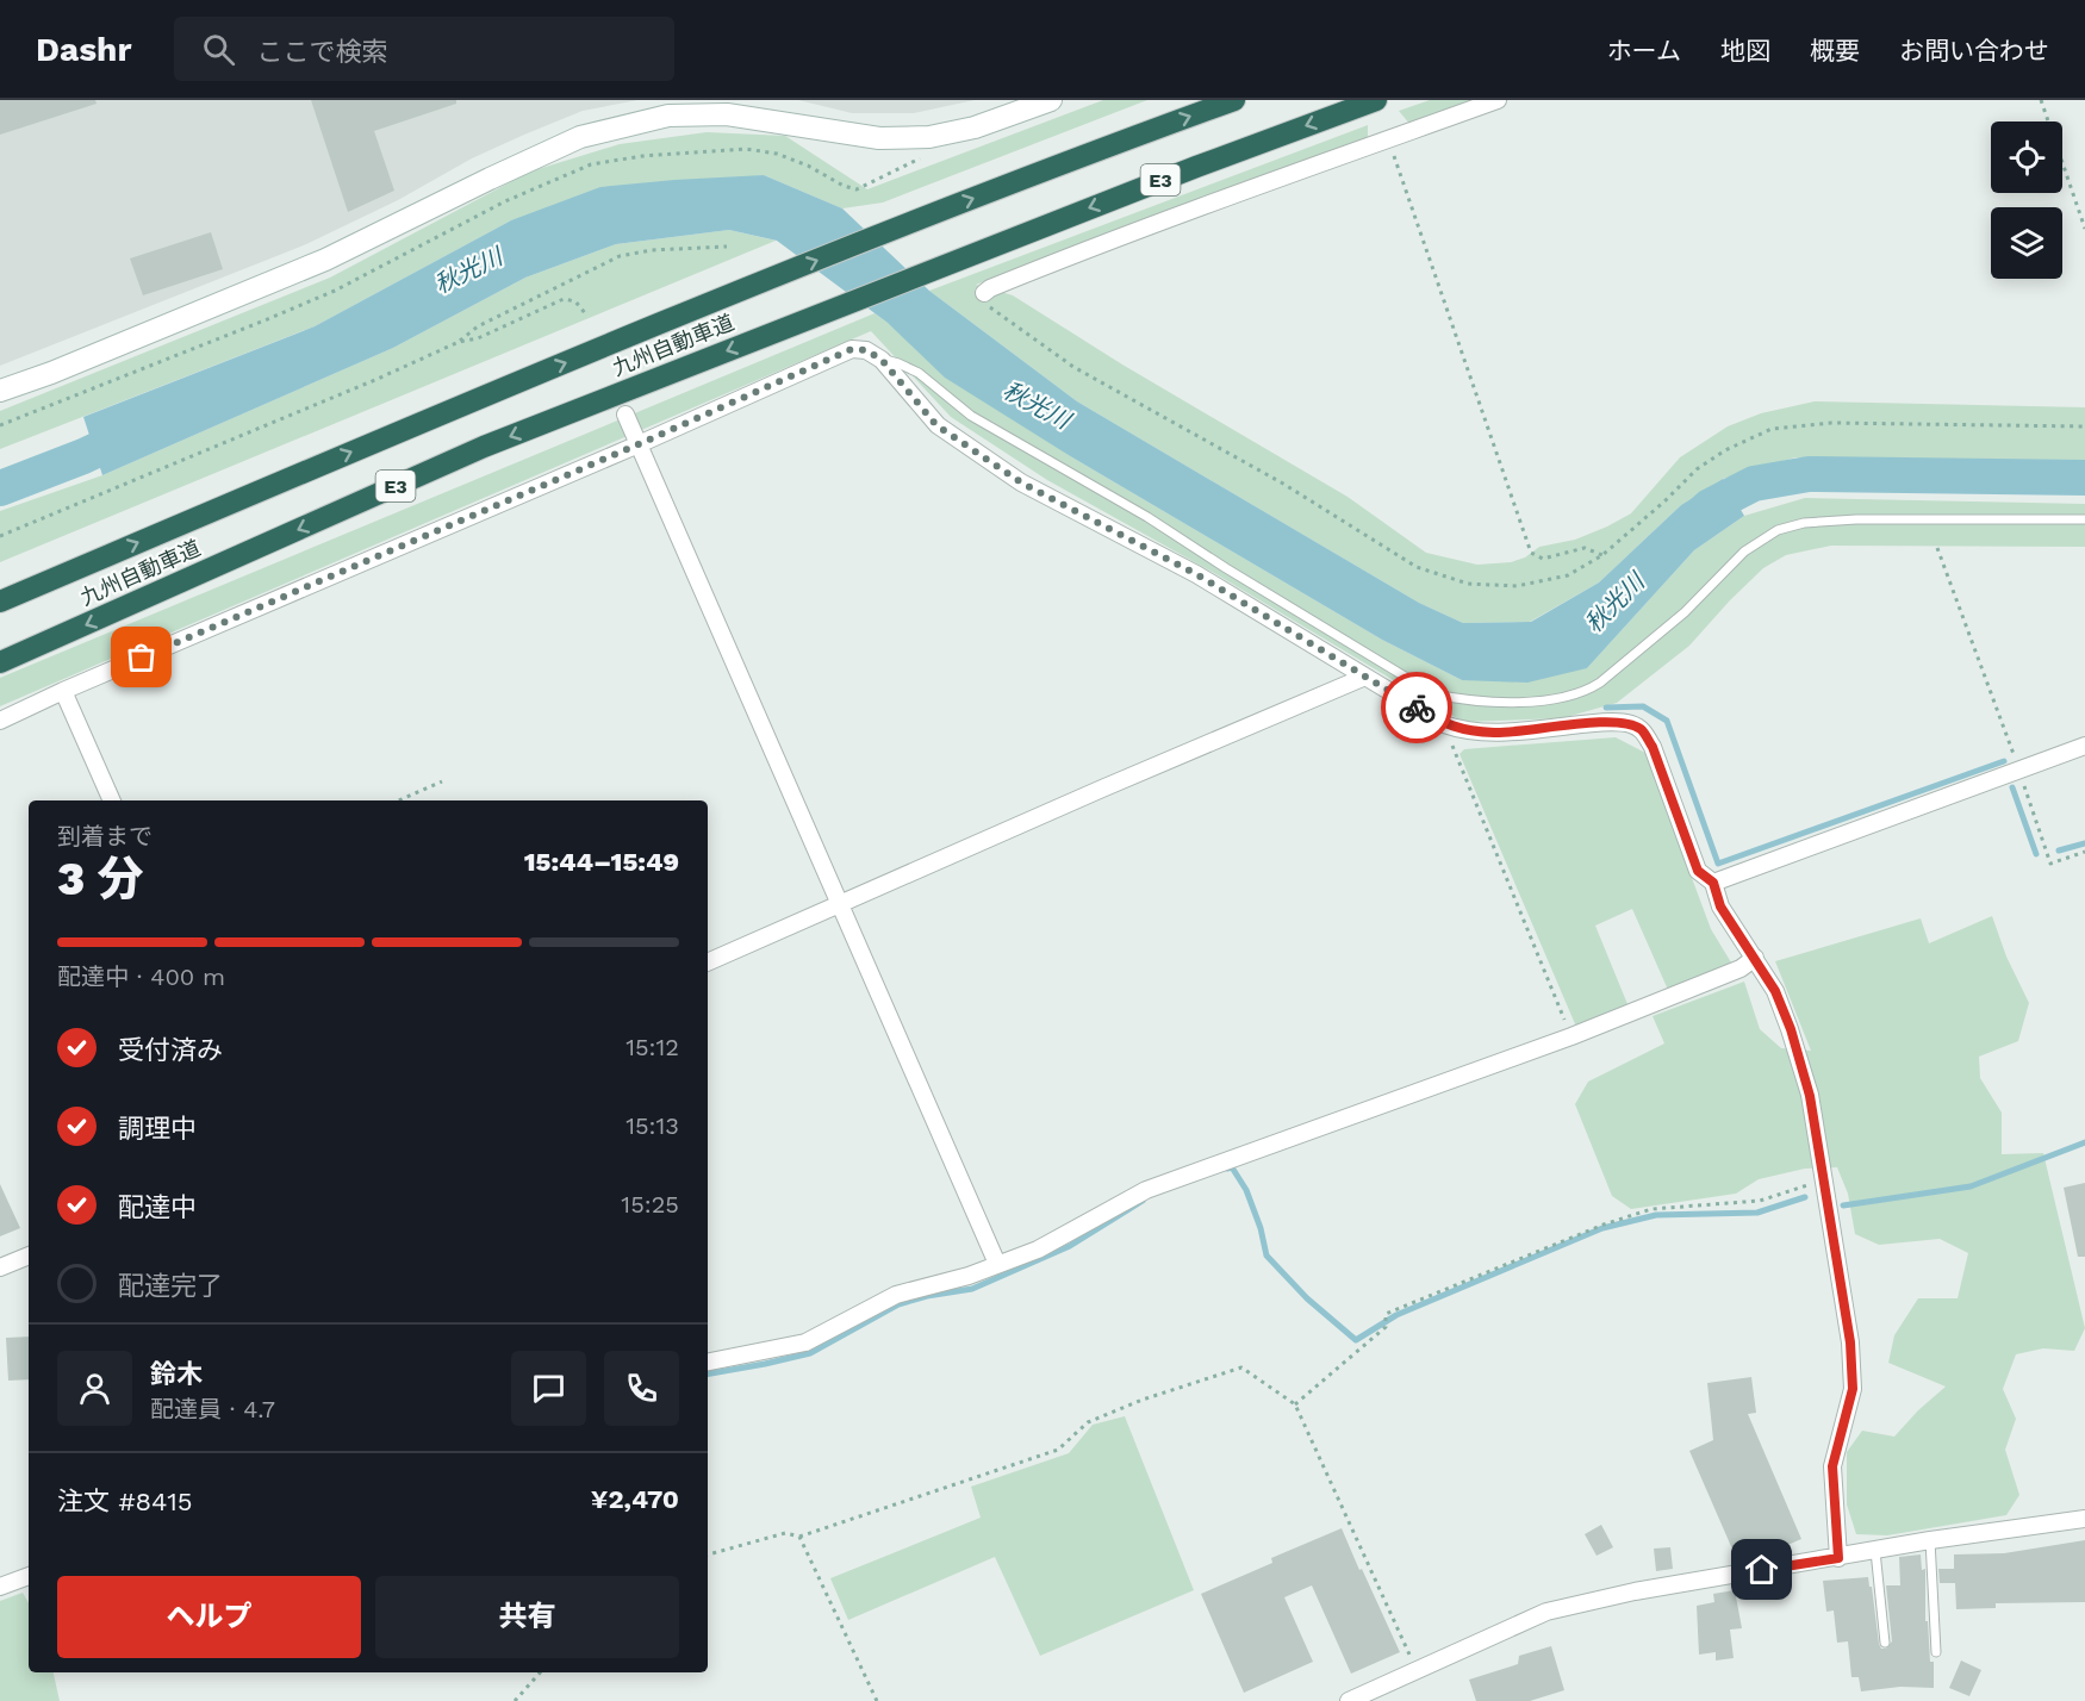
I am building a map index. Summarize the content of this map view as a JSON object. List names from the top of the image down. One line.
{"streets":{"highway":["E3","九州自動車道"]},"water":["秋光川"],"page":{"header":"Dashr","search":"ここで検索","nav":["ホーム","地図","概要","お問い合わせ"],"heading":["3 分","到着まで","15:44–15:49"],"panel":["鈴木","配達員 · 4.7","注文 #8415","¥2,470"],"bar":"配達中 · 400 m","list":[["受付済み","15:12"],["調理中","15:13"],["配達中","15:25"],"配達完了"],"buttons":["ヘルプ","共有"]}}
